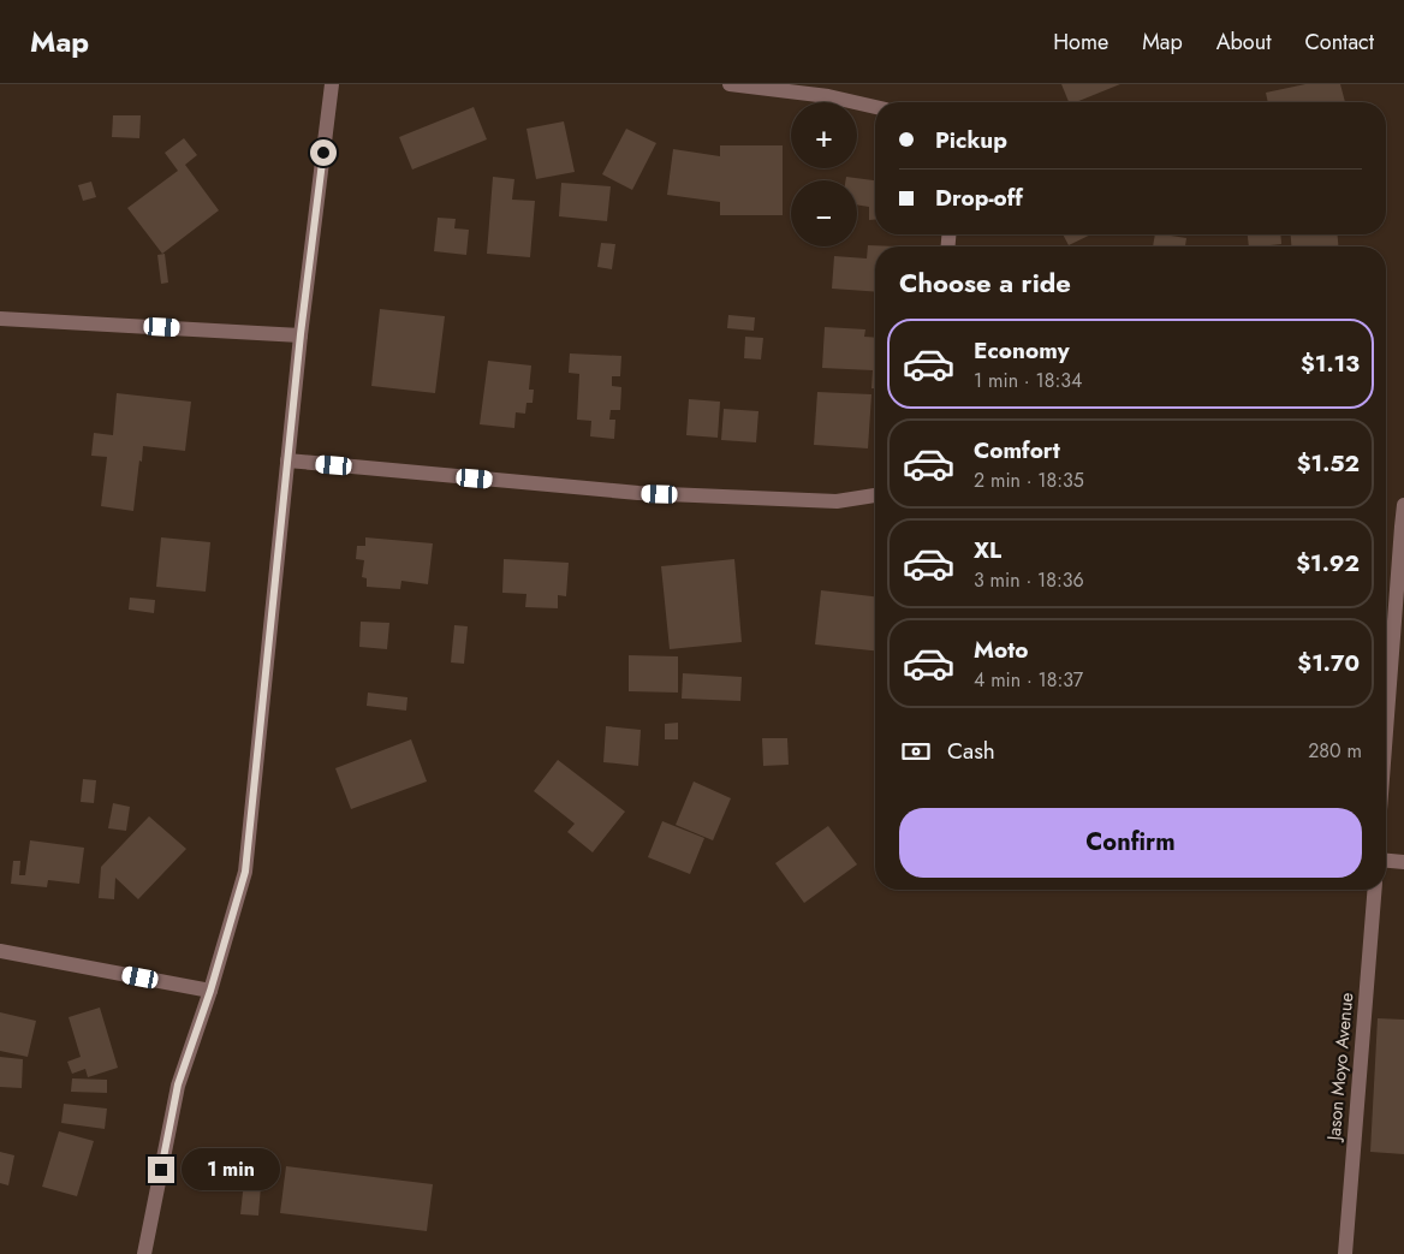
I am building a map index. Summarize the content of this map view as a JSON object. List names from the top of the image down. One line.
{"streets":{"street":["Jason Moyo Avenue"]},"page":{"header":"Map","nav":["Home","Map","About","Contact"],"map_buttons":["+","−"],"banner":["Pickup","Drop-off"],"heading":"Choose a ride","list":[{"name":"Economy","note":"1 min · 18:34","value":"$1.13"},{"name":"Comfort","note":"2 min · 18:35","value":"$1.52"},{"name":"XL","note":"3 min · 18:36","value":"$1.92"},{"name":"Moto","note":"4 min · 18:37","value":"$1.70"}],"pay":["Cash","280 m"],"buttons":"Confirm","bubble":"1 min"}}
